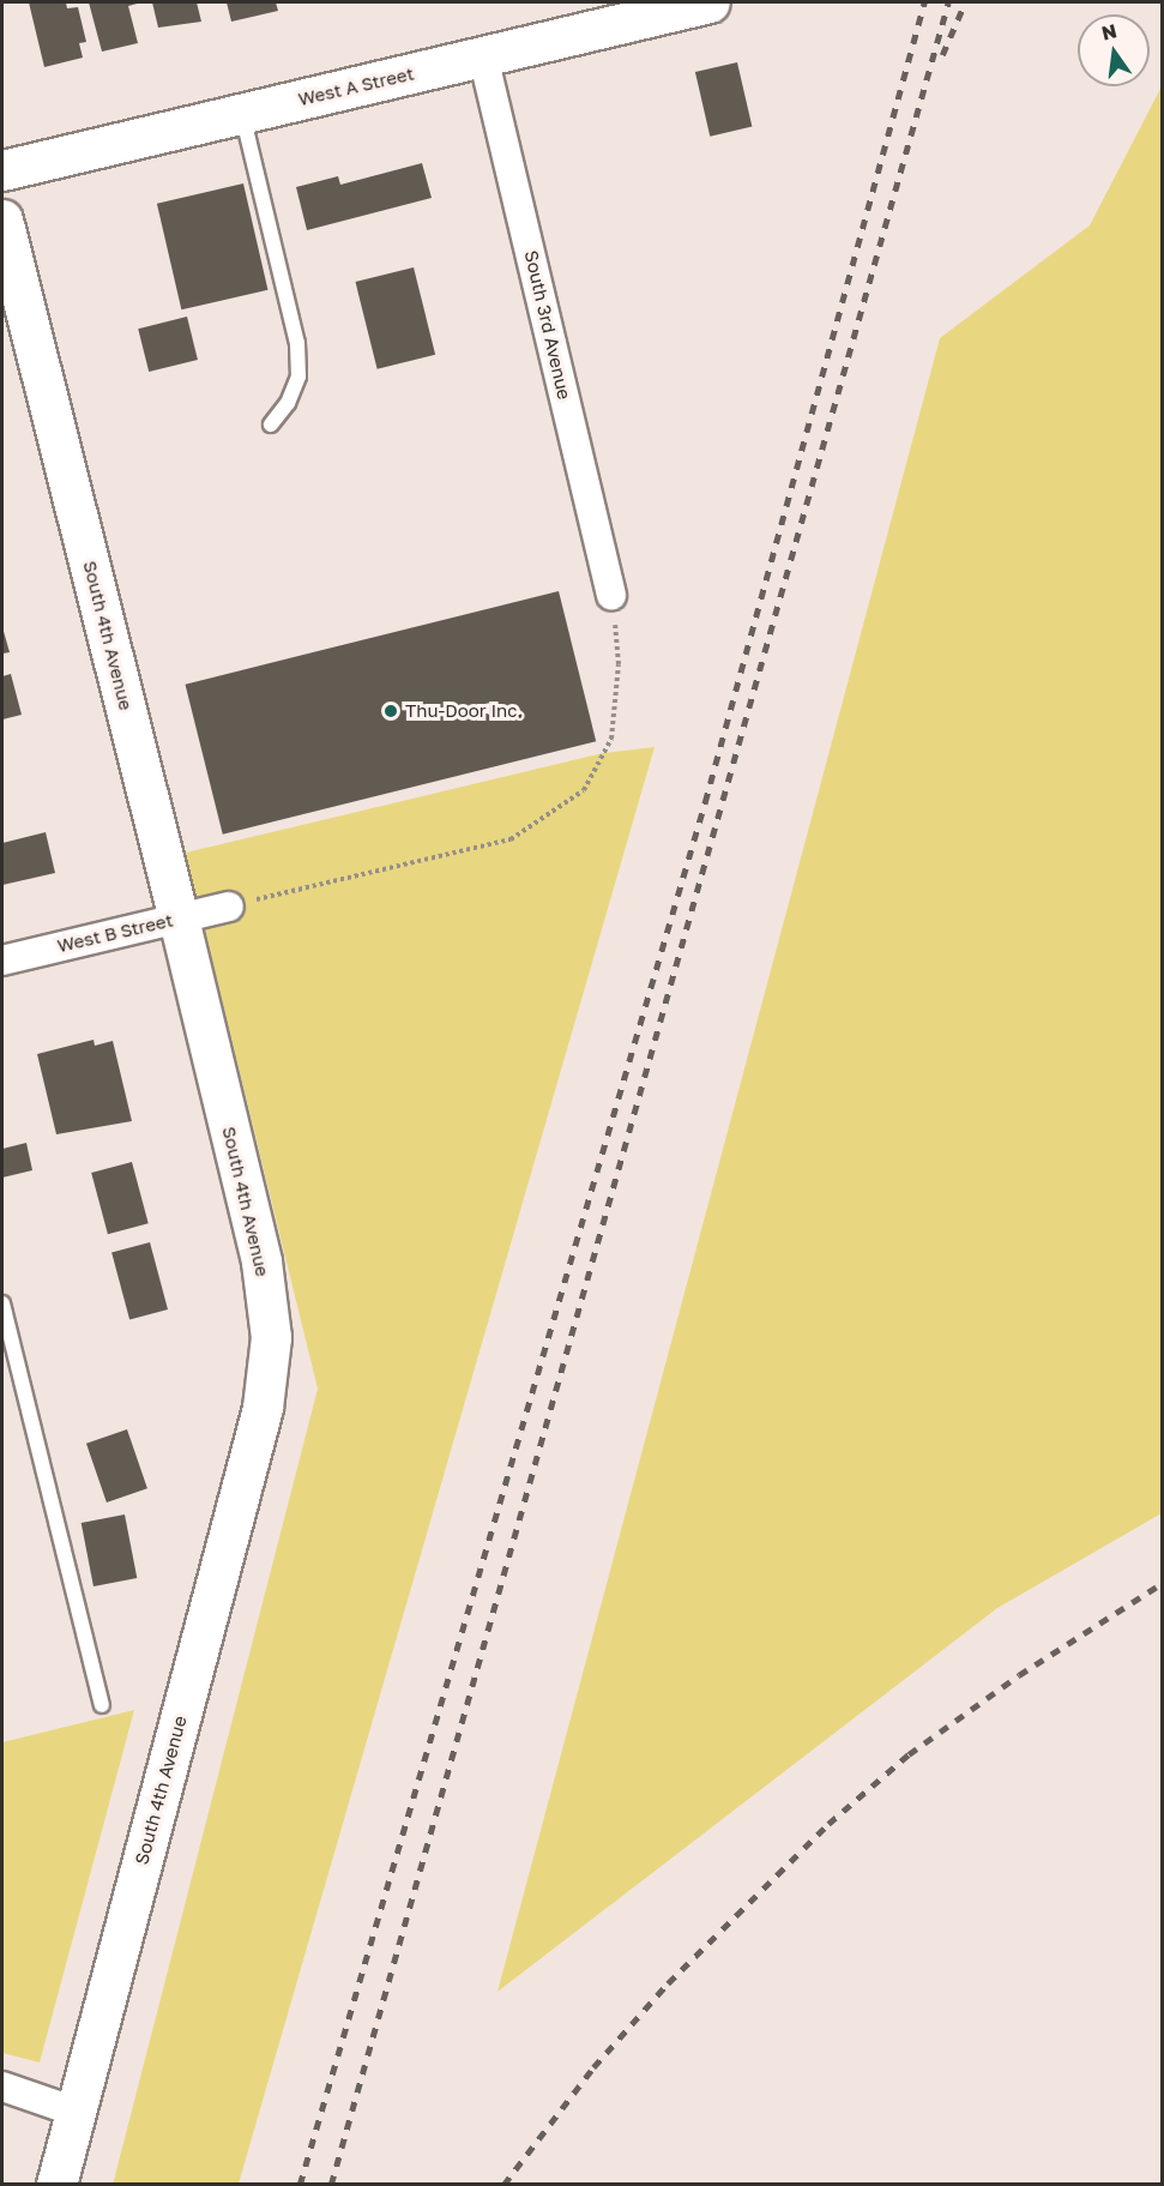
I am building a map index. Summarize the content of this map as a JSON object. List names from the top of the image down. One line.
{"streets":{"street":["West A Street","South 3rd Avenue","South 4th Avenue","West B Street"]},"crossings":[["West A Street","South 3rd Avenue"],["South 4th Avenue","West B Street"]],"places":["Thu-Door Inc."],"north":"top"}
